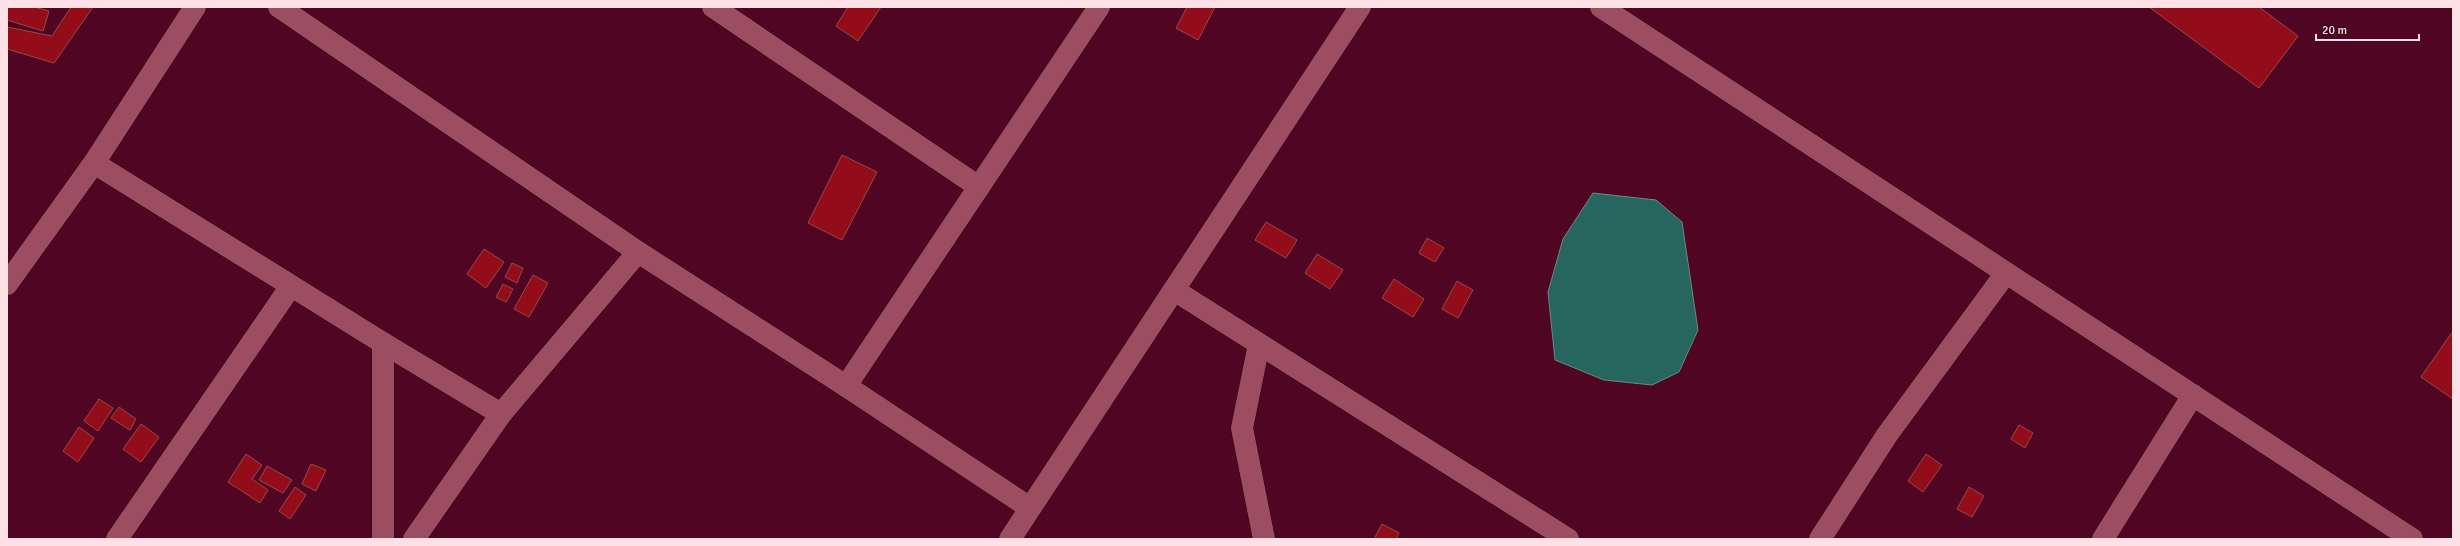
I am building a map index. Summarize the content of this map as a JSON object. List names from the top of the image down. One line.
{"scale_bar":"20 m"}
